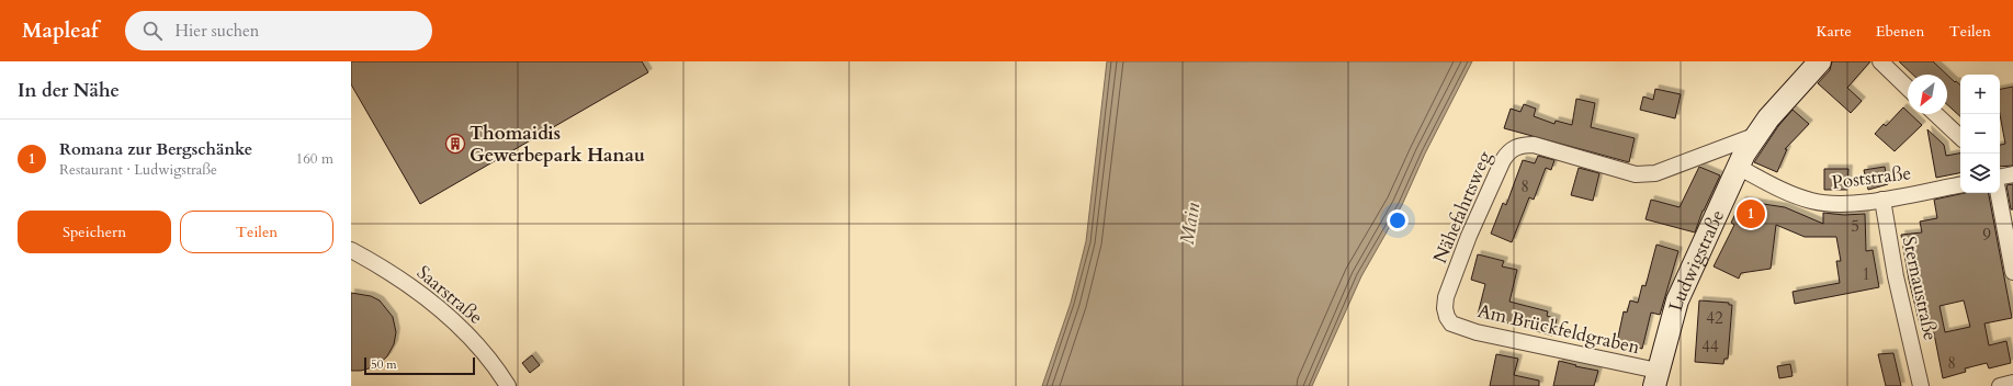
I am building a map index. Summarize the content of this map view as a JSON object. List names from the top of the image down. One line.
{"streets":{"main road":["Ludwigstraße"],"street":["Poststraße","Nähefahrtsweg","Sternaustraße","Saarstraße","Am Brückfeldgraben"]},"crossings":[["Poststraße","Ludwigstraße"],["Poststraße","Sternaustraße"],["Nähefahrtsweg","Ludwigstraße"],["Nähefahrtsweg","Am Brückfeldgraben"],["Ludwigstraße","Am Brückfeldgraben"]],"water":["Main"],"places":{"building":["Thomaidis Gewerbepark Hanau"]},"house_numbers":["8","5","9","1","42","44","8"],"scale_bar":"50 m","north":"bottom left","page":{"header":"Mapleaf","search":"Hier suchen","nav":["Karte","Ebenen","Teilen"],"heading":"In der Nähe","map_buttons":["+","−"],"list":[{"mark":"1","name":"Romana zur Bergschänke","note":"Restaurant · Ludwigstraße","value":"160 m"}],"buttons":["Speichern","Teilen"],"pins":"1","scale":"50 m"}}
